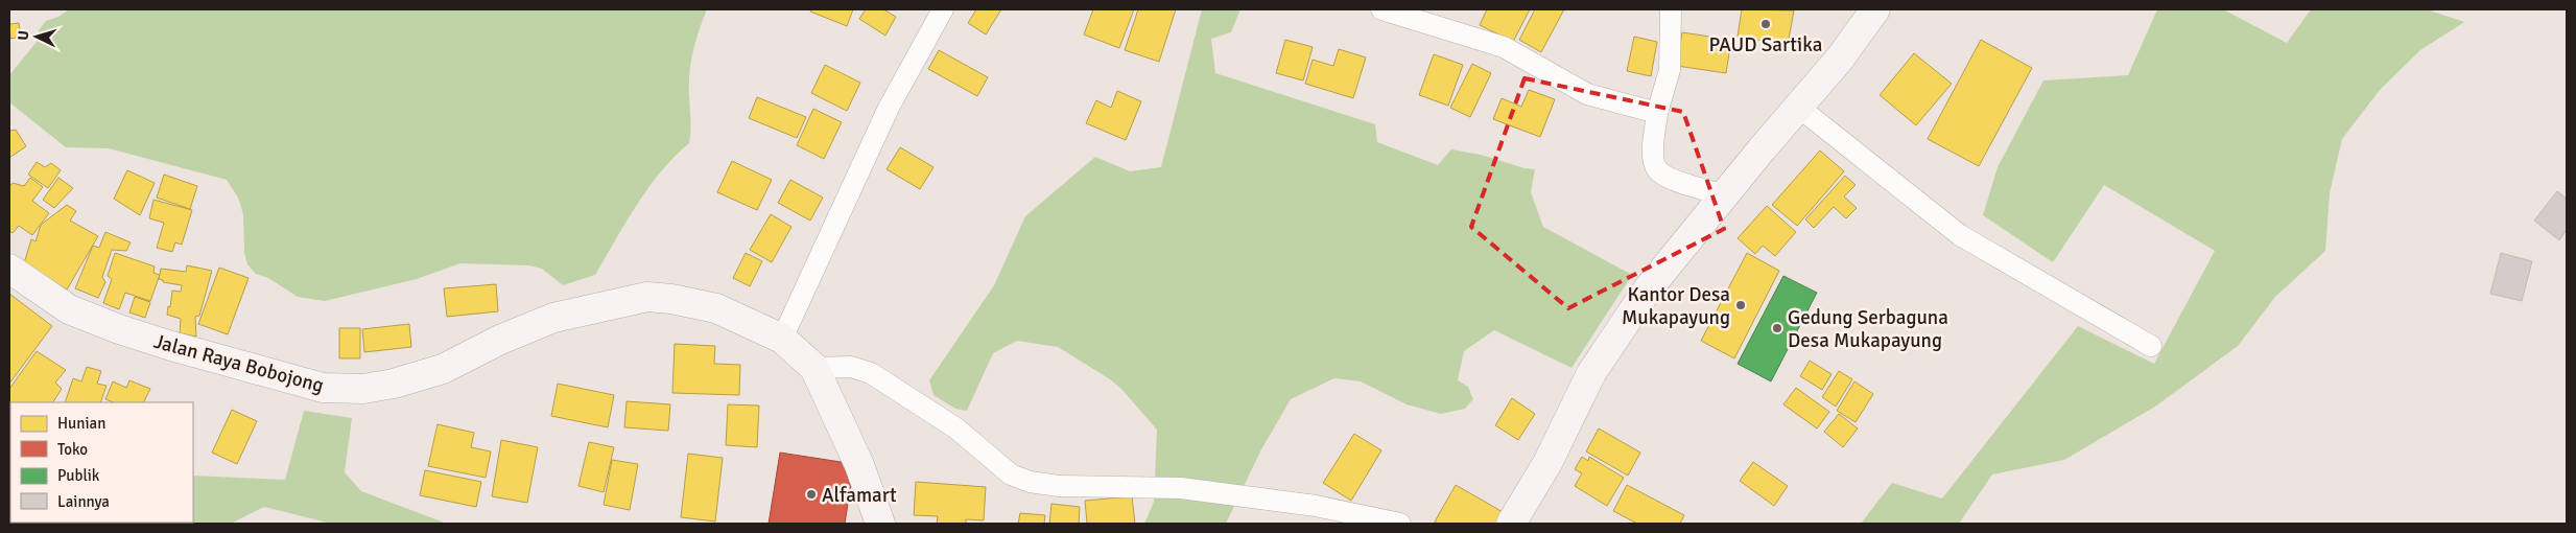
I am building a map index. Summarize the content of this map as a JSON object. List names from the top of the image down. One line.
{"streets":{"main road":["Jalan Raya Bobojong"]},"places":["PAUD Sartika","Kantor Desa Mukapayung","Gedung Serbaguna Desa Mukapayung","Alfamart"],"legend":["Hunian","Toko","Publik","Lainnya"],"north":"left"}
